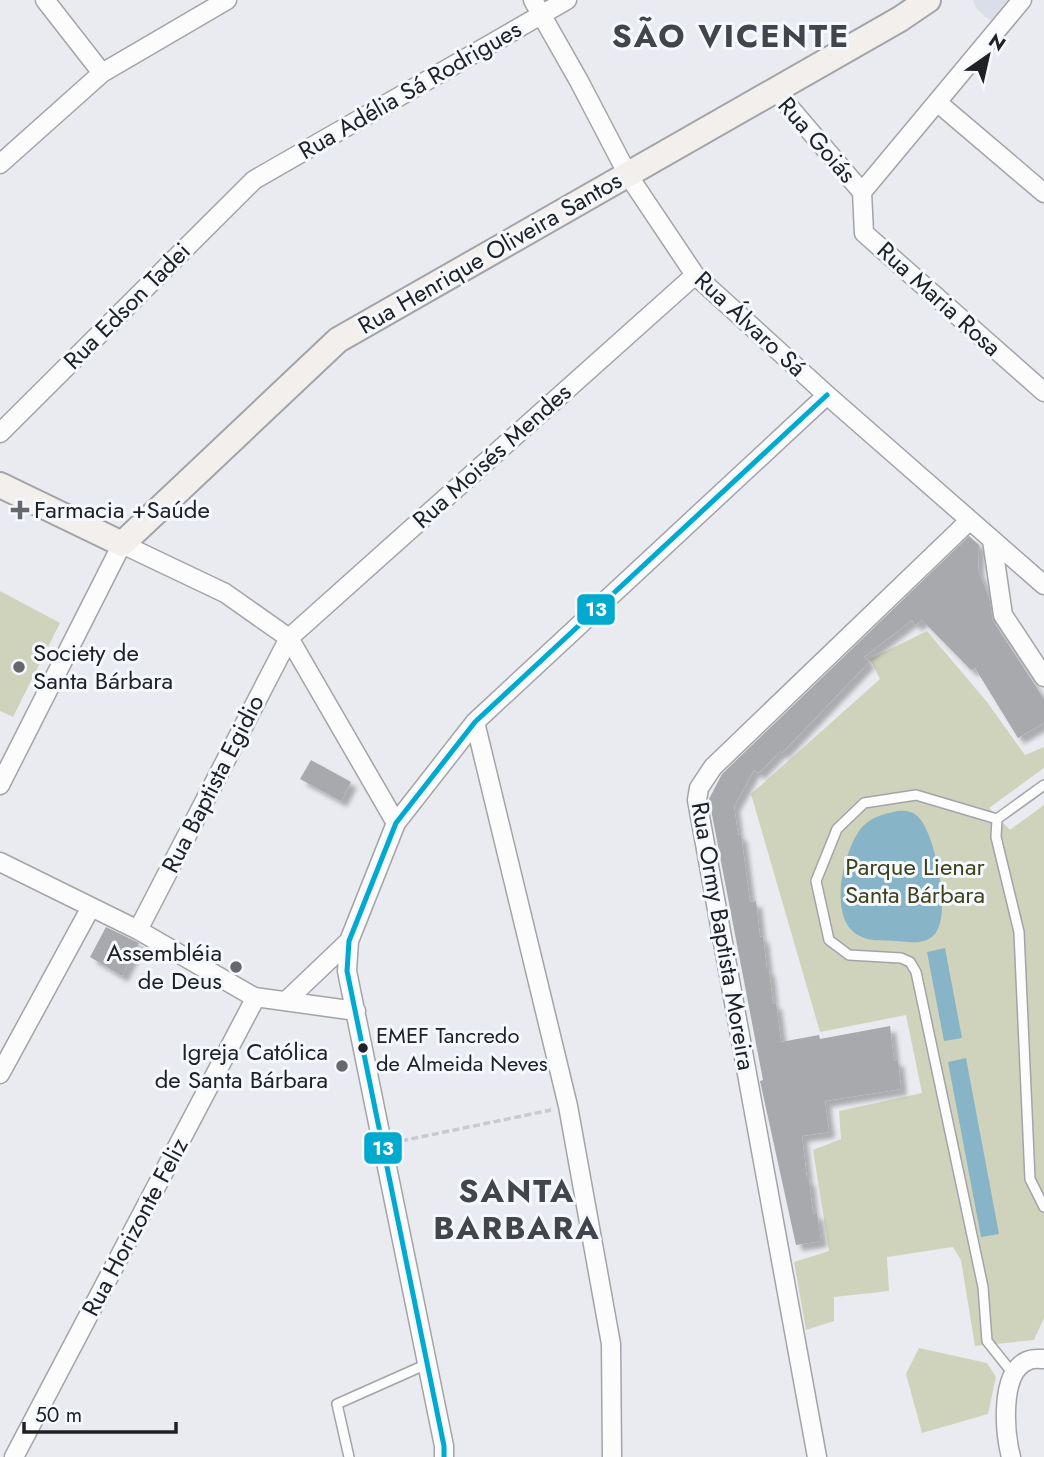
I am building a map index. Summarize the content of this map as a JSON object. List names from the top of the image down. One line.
{"streets":{"street":["Rua Adélia Sá Rodrigues","Rua Goiás","Rua Henrique Oliveira Santos","Rua Maria Rosa","Rua Edson Tadei","Rua Álvaro Sá","Rua Moisés Mendes","Rua Baptista Egidio","Rua Ormy Baptista Moreira","Rua Horizonte Feliz"]},"crossings":[["Rua Adélia Sá Rodrigues","Rua Edson Tadei"],["Rua Adélia Sá Rodrigues","Rua Álvaro Sá"],["Rua Goiás","Rua Henrique Oliveira Santos"],["Rua Goiás","Rua Maria Rosa"],["Rua Henrique Oliveira Santos","Rua Álvaro Sá"],["Rua Álvaro Sá","Rua Moisés Mendes"],["Rua Álvaro Sá","Rua Ormy Baptista Moreira"],["Rua Moisés Mendes","Rua Baptista Egidio"]],"districts":["SÃO VICENTE","SANTA BARBARA"],"parks":["Parque Lienar Santa Bárbara"],"places":{"health":["Farmacia +Saúde"],"other":["Society de Santa Bárbara","Assembléia de Deus","EMEF Tancredo de Almeida Neves","Igreja Católica de Santa Bárbara"]},"lines":["transit line 13"],"scale_bar":"50 m","north":"top right"}
